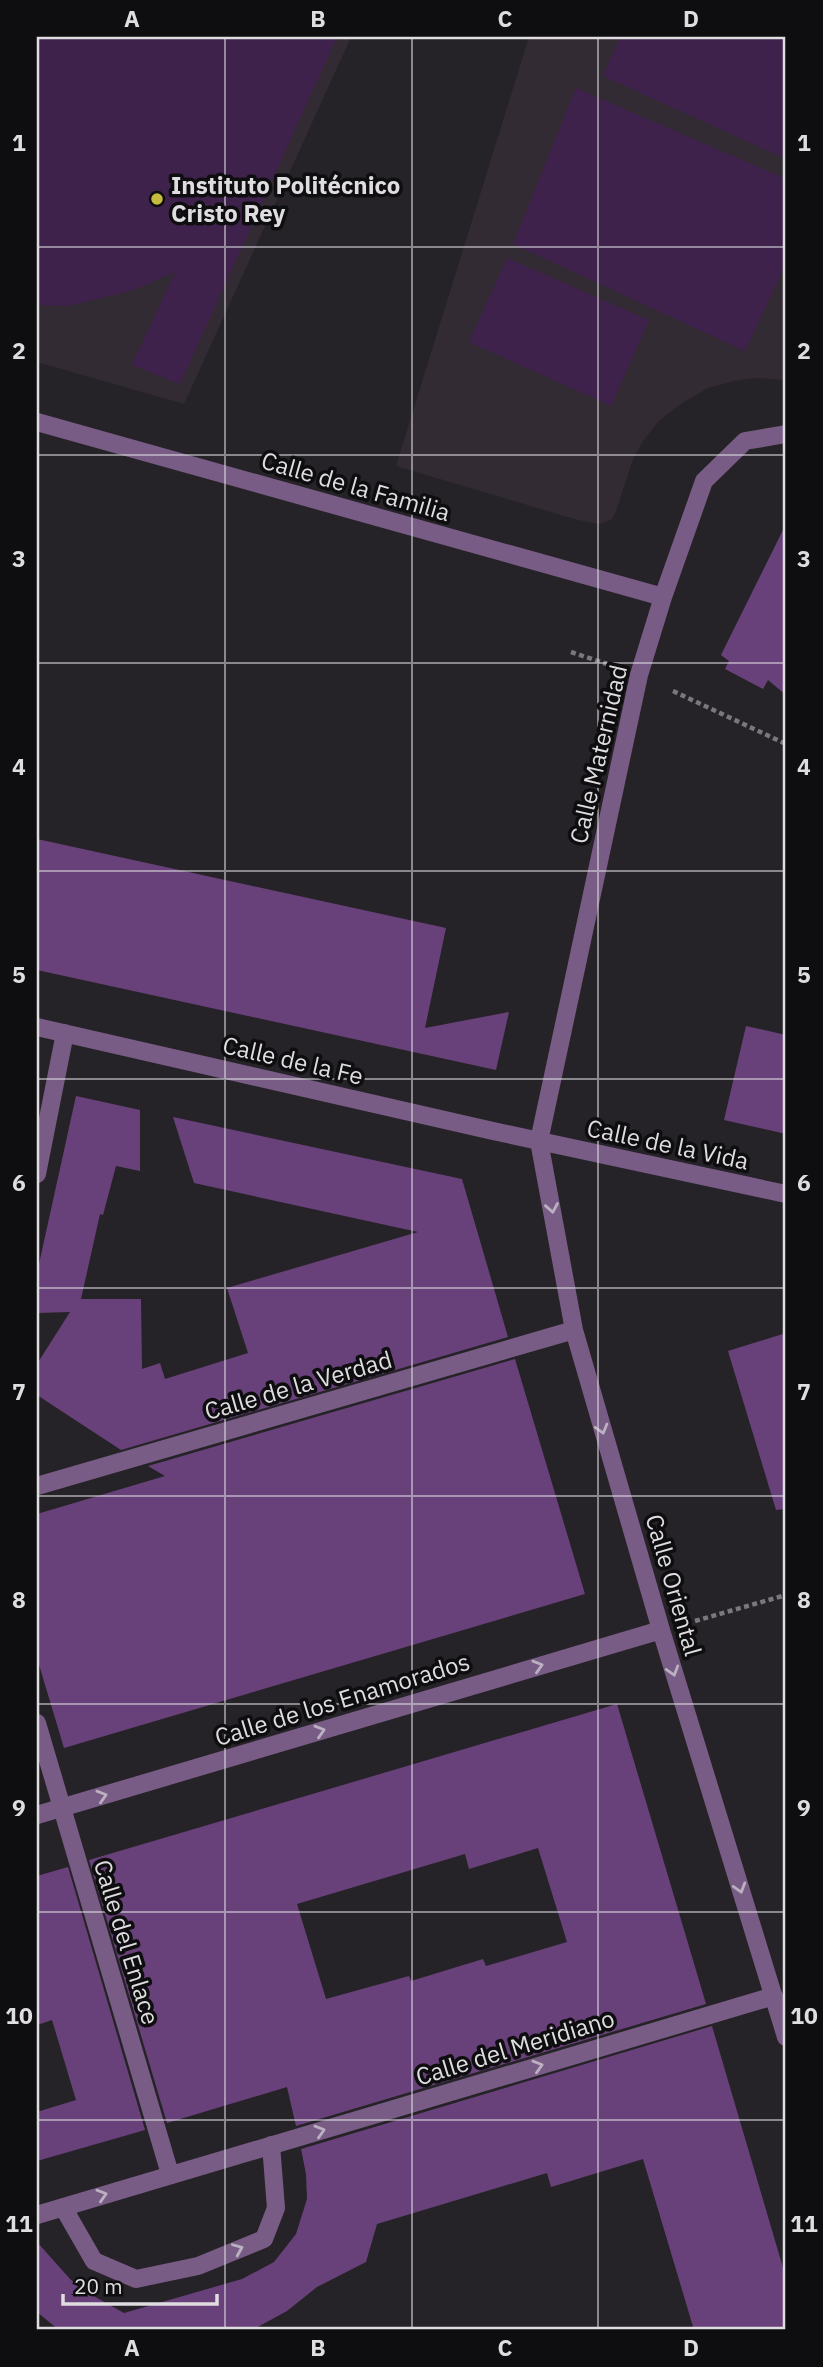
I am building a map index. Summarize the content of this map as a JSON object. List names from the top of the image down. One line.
{"streets":{"street":["Calle de la Familia","Calle Maternidad","Calle de la Fe","Calle de la Vida","Calle de la Verdad","Calle Oriental","Calle de los Enamorados","Calle del Enlace","Calle del Meridiano"]},"crossings":[["Calle de la Familia","Calle Maternidad"],["Calle Maternidad","Calle de la Fe"],["Calle Maternidad","Calle de la Vida"],["Calle Maternidad","Calle Oriental"],["Calle de la Fe","Calle de la Vida"],["Calle de la Fe","Calle Oriental"],["Calle de la Vida","Calle Oriental"],["Calle de la Verdad","Calle Oriental"],["Calle Oriental","Calle de los Enamorados"],["Calle Oriental","Calle del Meridiano"],["Calle de los Enamorados","Calle del Enlace"],["Calle del Enlace","Calle del Meridiano"]],"one_way":["Calle Oriental","Calle de los Enamorados","Calle del Meridiano"],"places":["Instituto Politécnico Cristo Rey"],"scale_bar":"20 m","grid":{"columns":["A","B","C","D"],"rows":["1","2","3","4","5","6","7","8","9","10","11"]}}
